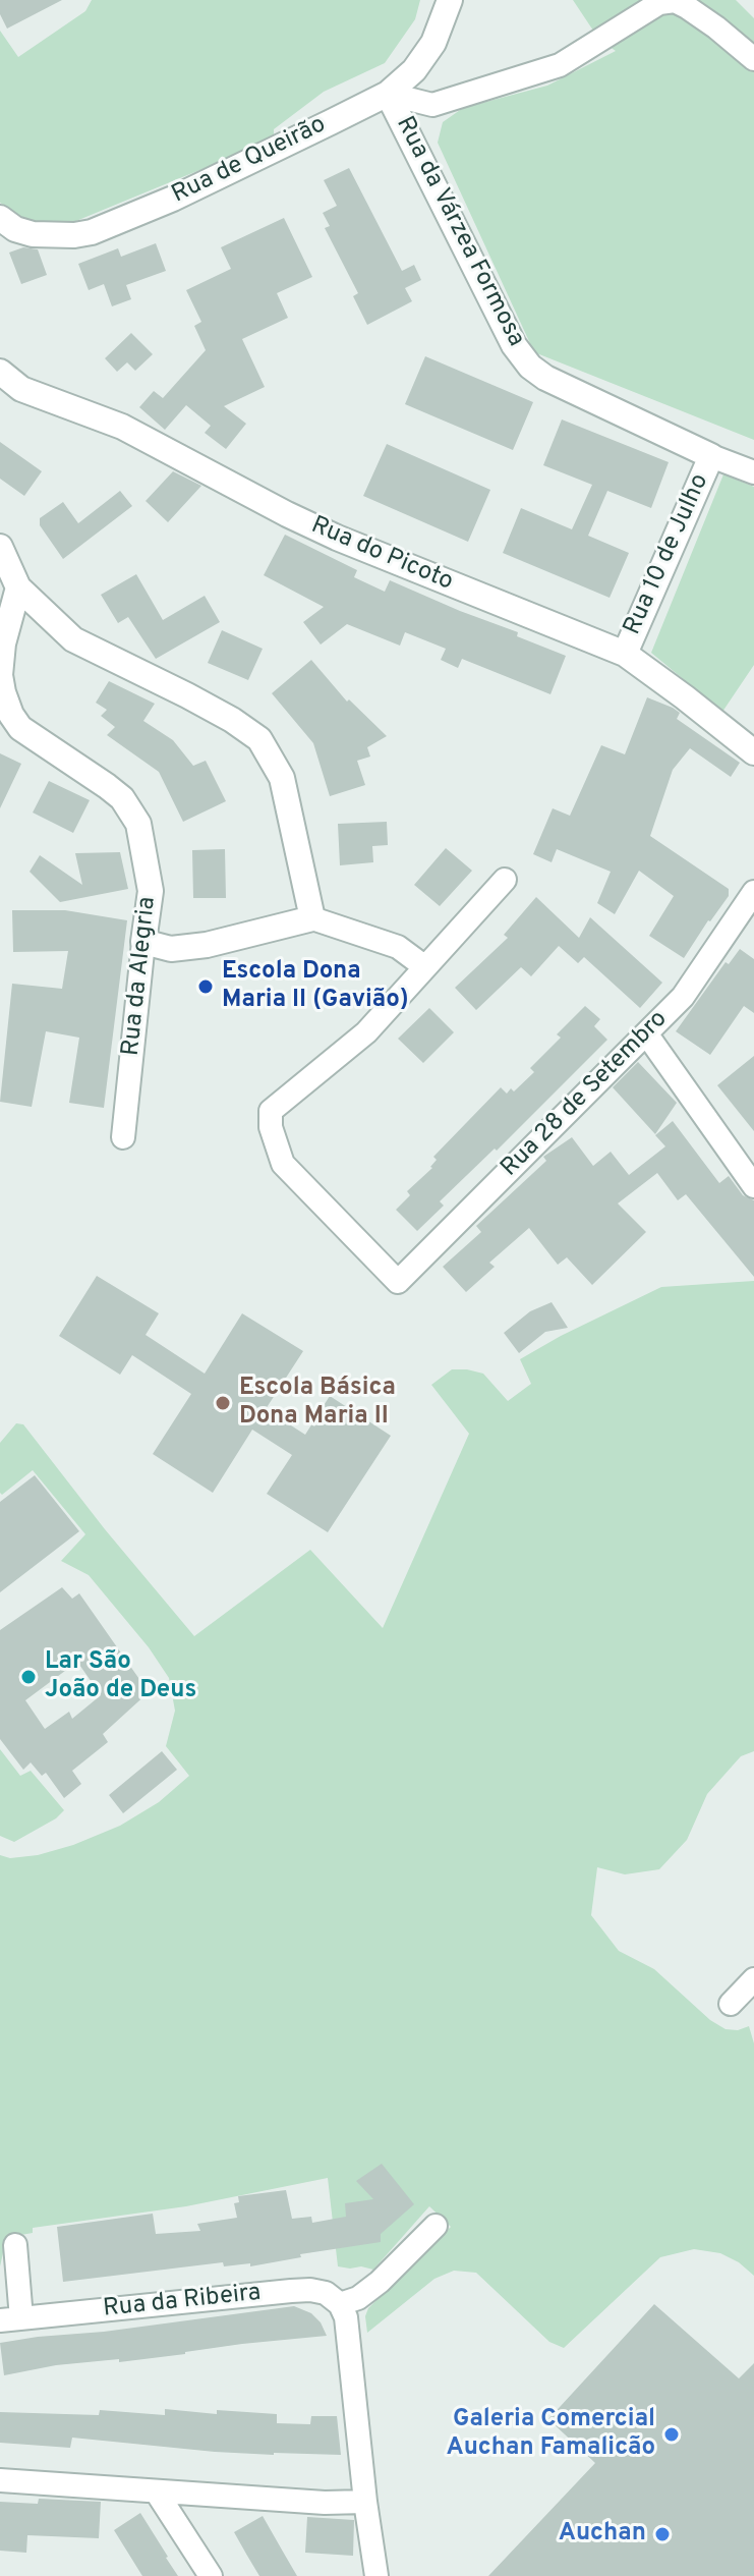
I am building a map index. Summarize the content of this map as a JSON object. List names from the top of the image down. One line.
{"streets":{"street":["Rua de Queirão","Rua da Várzea Formosa","Rua do Picoto","Rua 10 de Julho","Rua da Alegria","Rua 28 de Setembro","Rua da Ribeira"]},"crossings":[["Rua de Queirão","Rua da Várzea Formosa"],["Rua da Várzea Formosa","Rua 10 de Julho"],["Rua do Picoto","Rua 10 de Julho"]],"places":["Escola Dona Maria II (Gavião)","Escola Básica Dona Maria II","Lar São João de Deus","Galeria Comercial Auchan Famalicão","Auchan"]}
